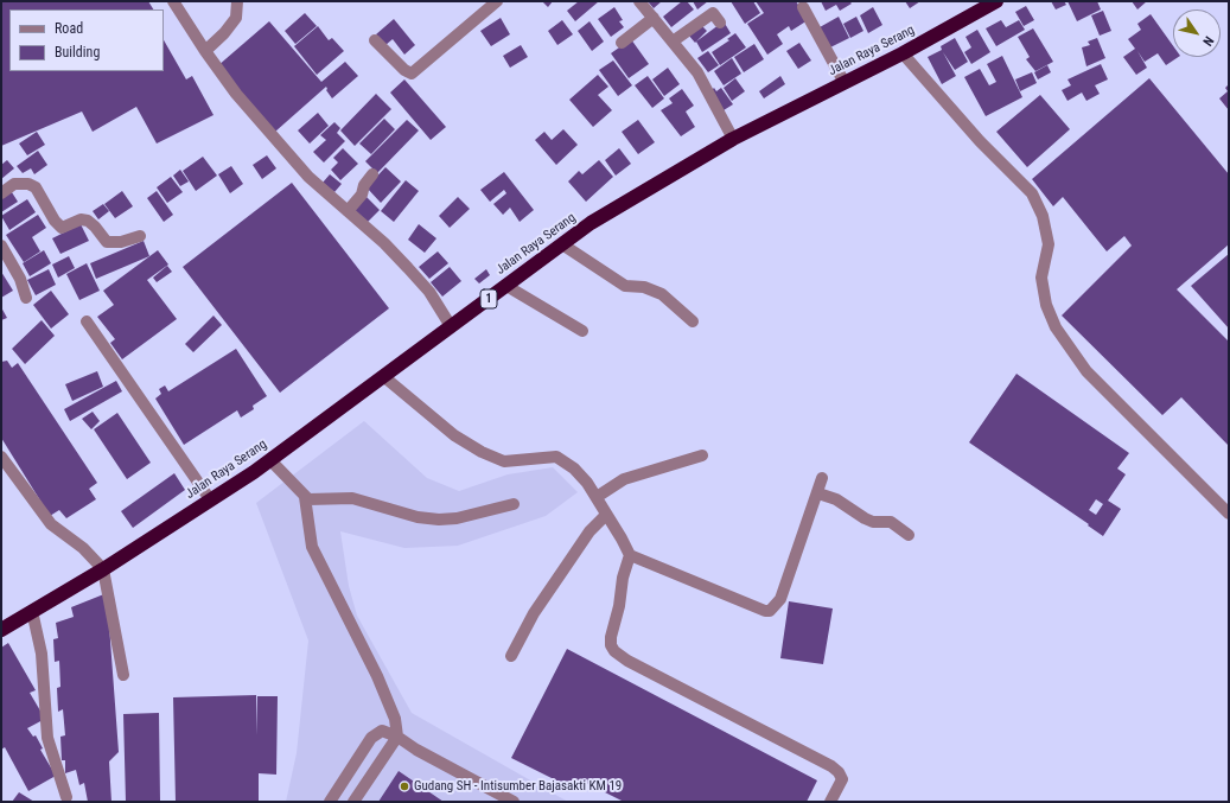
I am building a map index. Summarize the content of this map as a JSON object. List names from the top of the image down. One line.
{"streets":{"highway":["Jalan Raya Serang","1"]},"places":["Gudang SH - Intisumber Bajasakti KM 19"],"legend":["Road","Building"],"north":"bottom right"}
